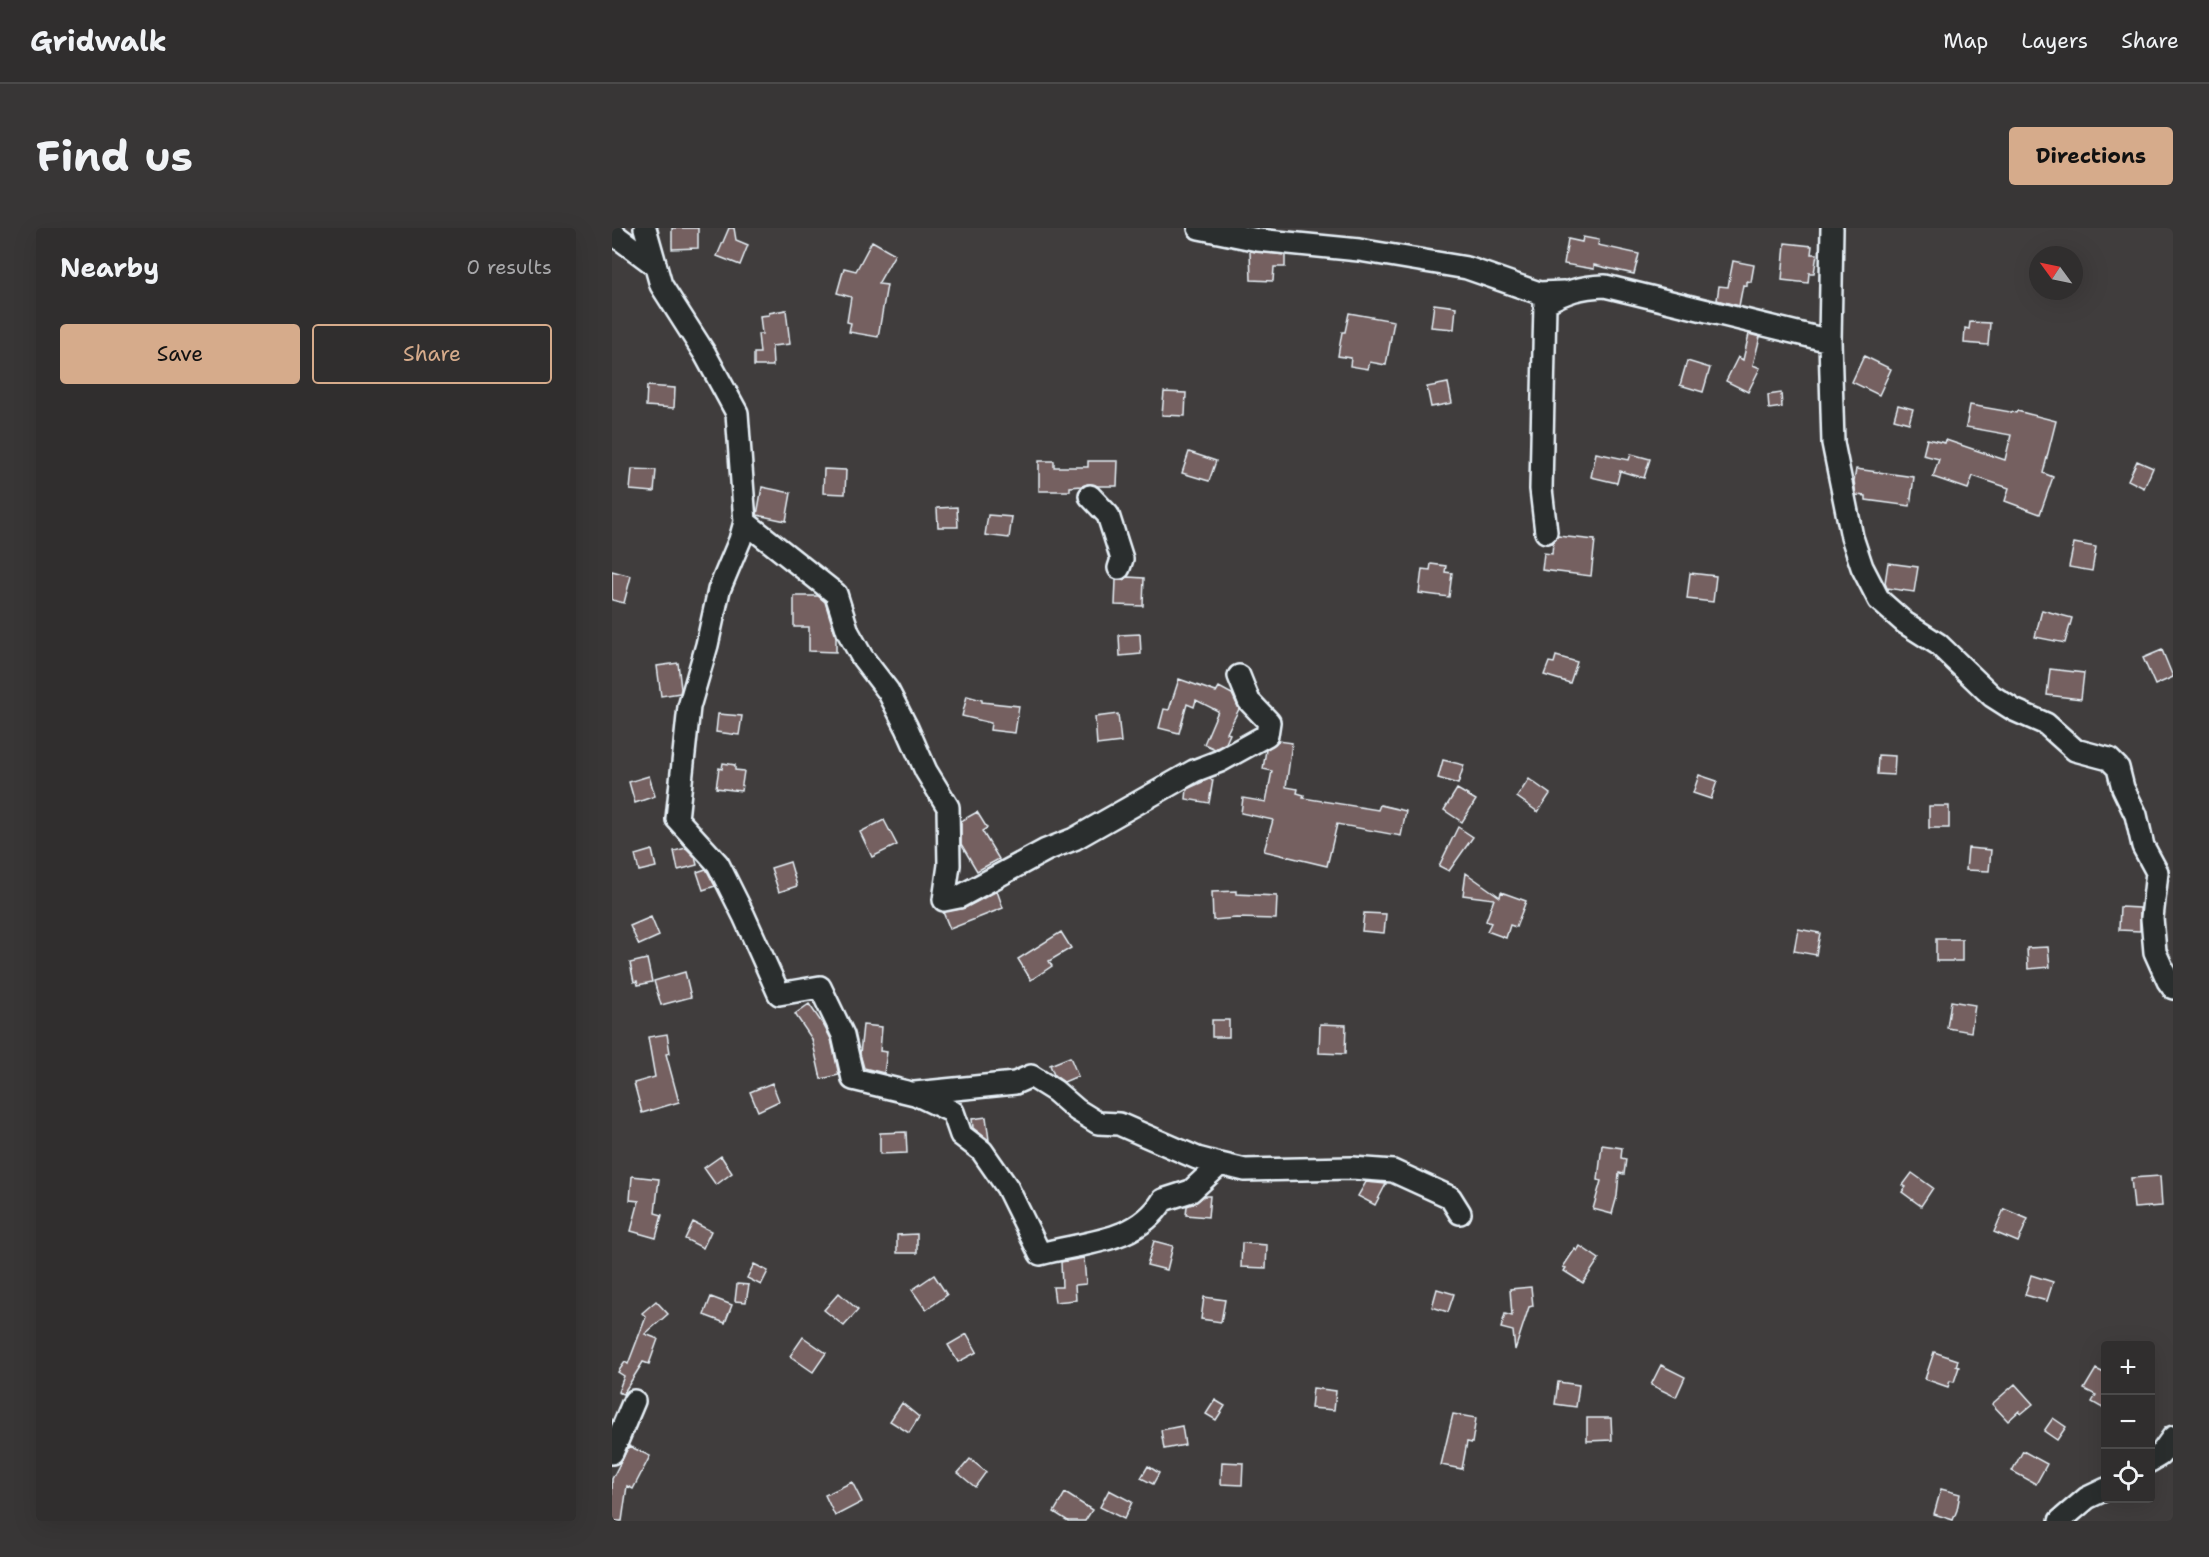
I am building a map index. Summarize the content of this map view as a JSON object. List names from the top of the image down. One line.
{"north":"top left","page":{"header":"Gridwalk","nav":["Map","Layers","Share"],"buttons":["Directions",["Save","Share"]],"title":"Find us","heading":["Nearby","0 results"],"map_buttons":["+","−"]}}
